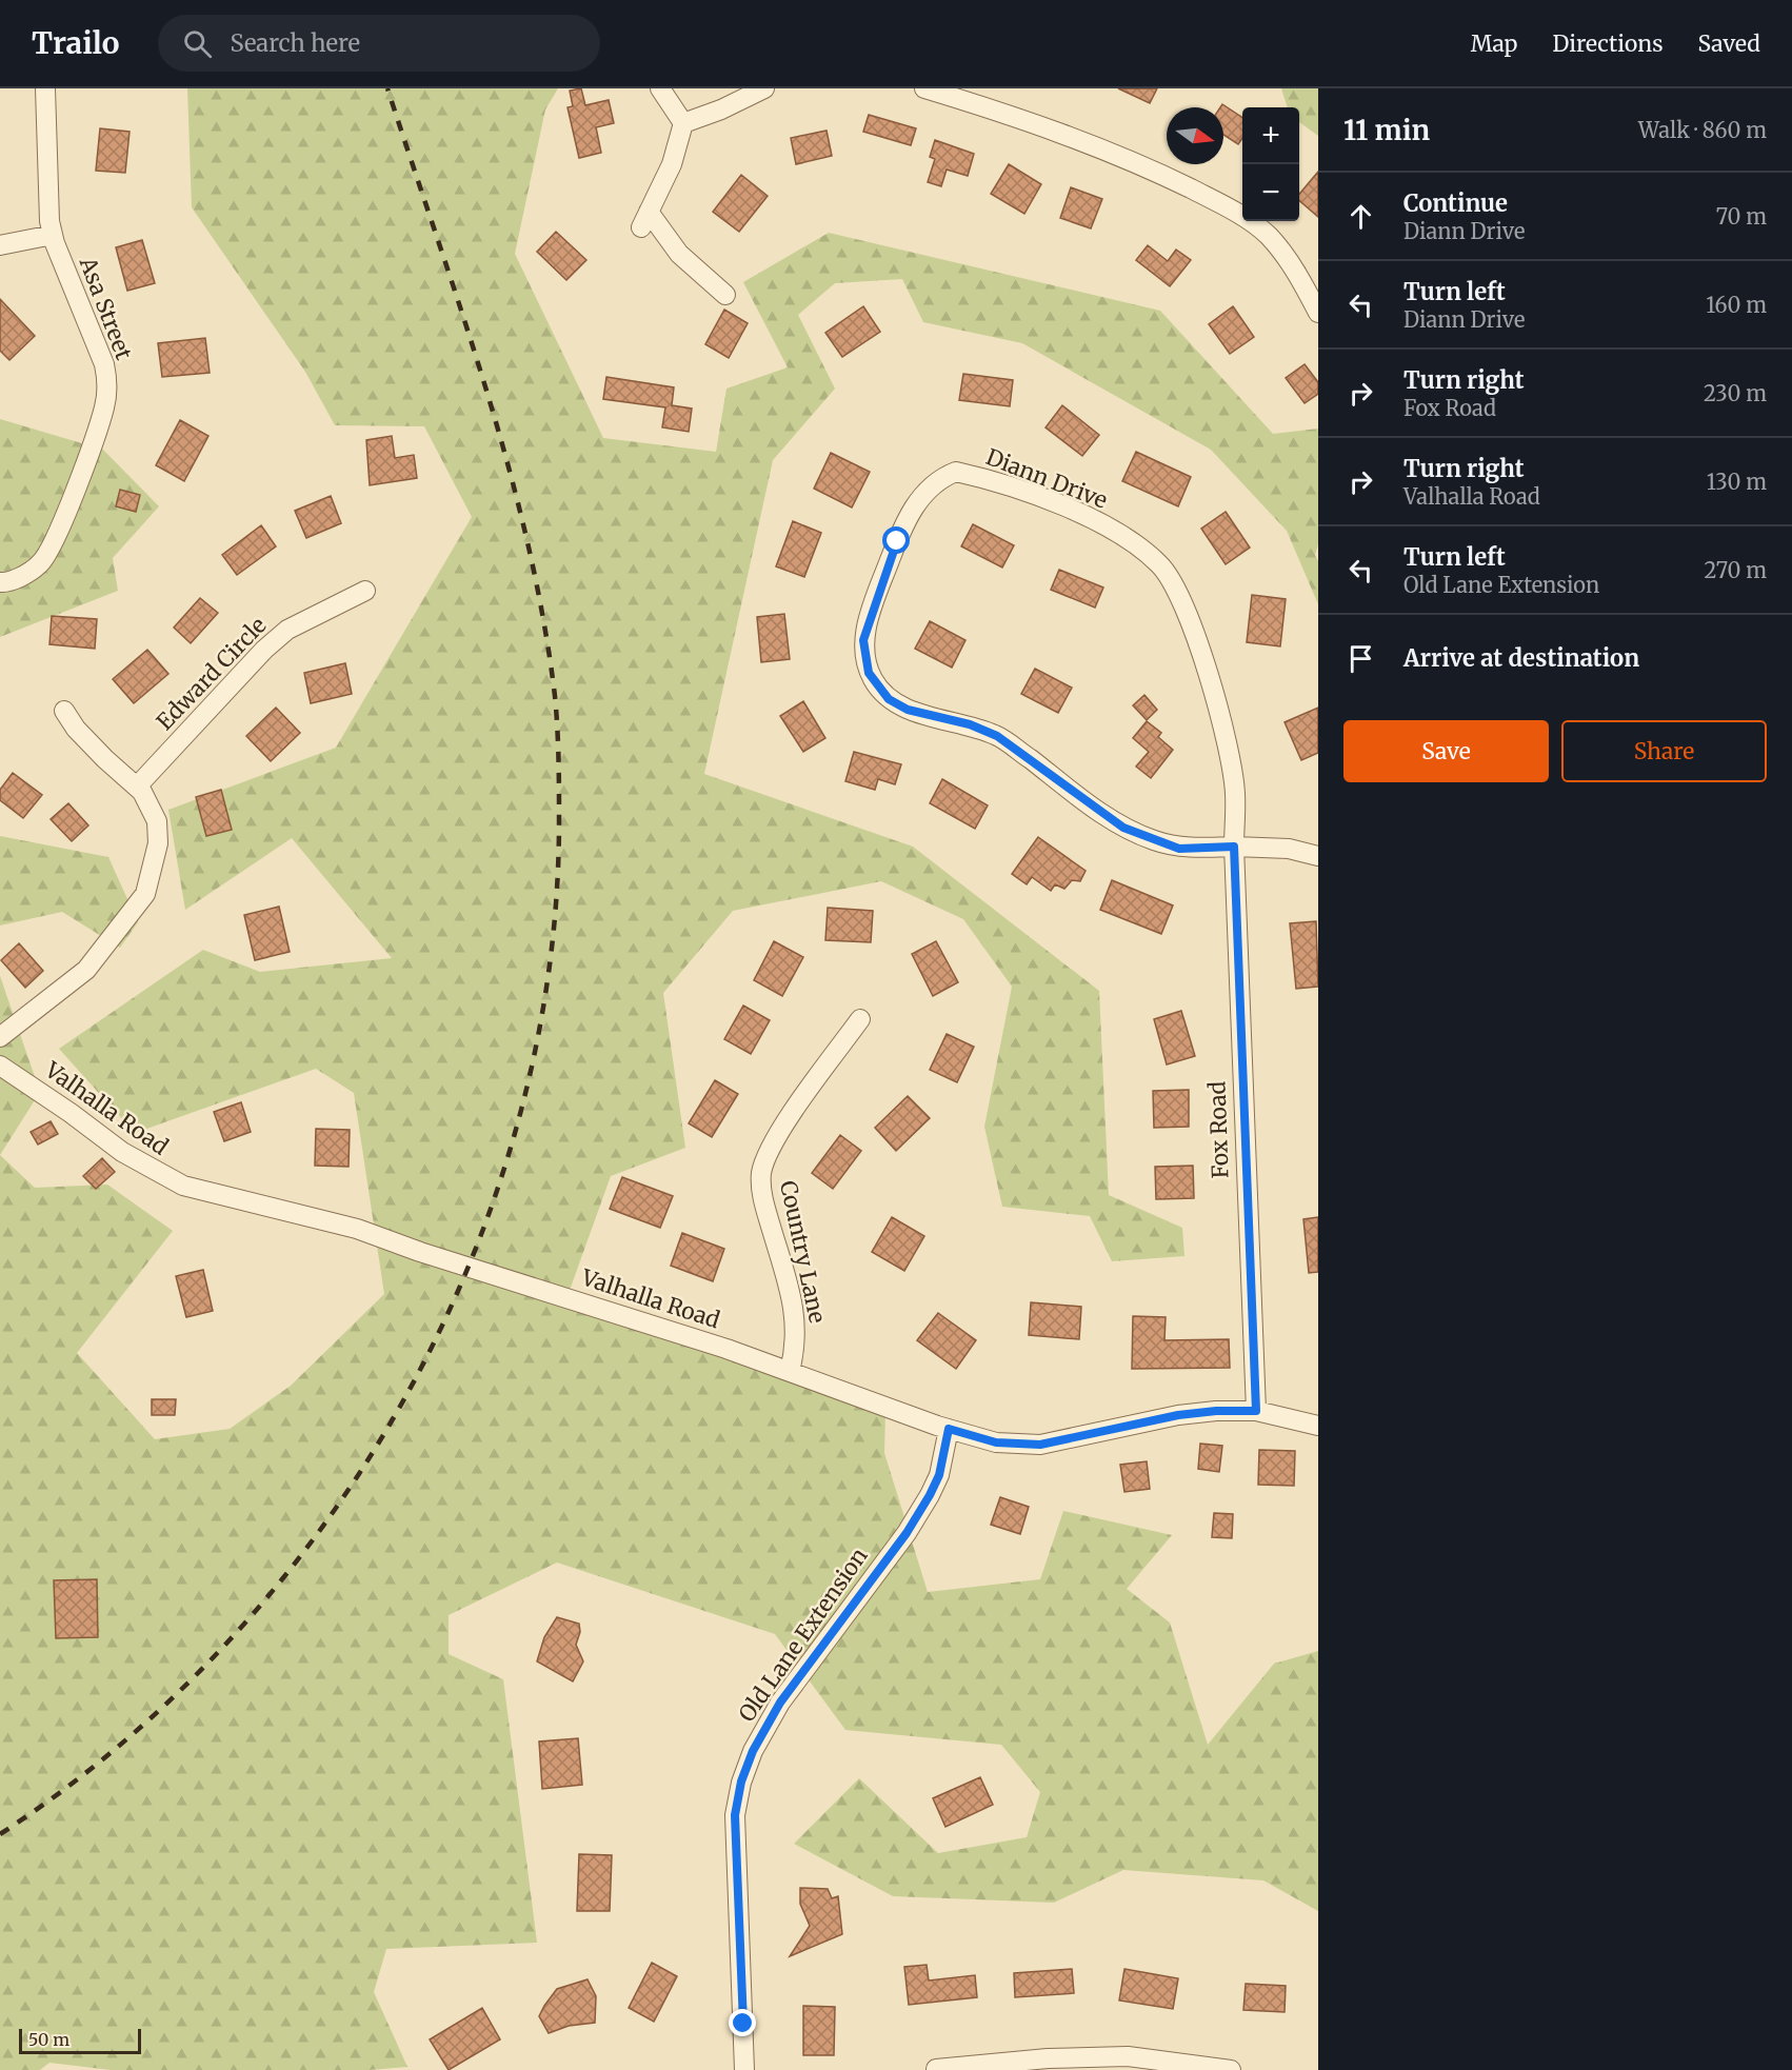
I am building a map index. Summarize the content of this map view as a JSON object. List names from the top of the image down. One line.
{"streets":{"street":["Asa Street","Diann Drive","Edward Circle","Valhalla Road","Fox Road","Country Lane","Old Lane Extension"]},"crossings":[["Diann Drive","Fox Road"],["Valhalla Road","Fox Road"],["Valhalla Road","Country Lane"],["Valhalla Road","Old Lane Extension"]],"scale_bar":"50 m","north":"right","page":{"header":"Trailo","search":"Search here","nav":["Map","Directions","Saved"],"heading":["11 min","Walk · 860 m"],"map_buttons":["+","−"],"list":[["Continue","Diann Drive","70 m"],["Turn left","Diann Drive","160 m"],["Turn right","Fox Road","230 m"],["Turn right","Valhalla Road","130 m"],["Turn left","Old Lane Extension","270 m"],"Arrive at destination"],"buttons":["Save","Share"],"scale":"50 m"}}
